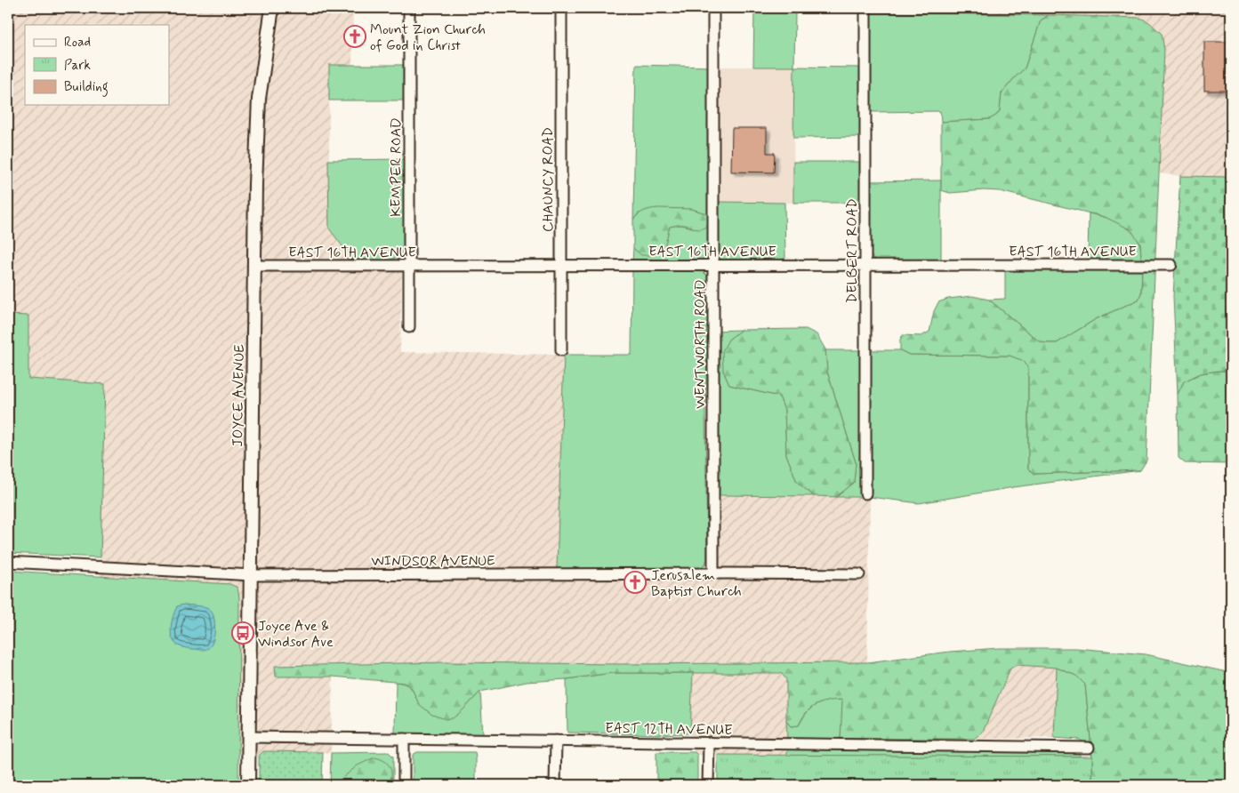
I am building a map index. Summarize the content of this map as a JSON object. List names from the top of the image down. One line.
{"streets":{"street":["KEMPER ROAD","CHAUNCY ROAD","EAST 16TH AVENUE","DELBERT ROAD","WENTWORTH ROAD","JOYCE AVENUE","WINDSOR AVENUE","EAST 12TH AVENUE"]},"crossings":[["KEMPER ROAD","EAST 16TH AVENUE"],["CHAUNCY ROAD","EAST 16TH AVENUE"],["EAST 16TH AVENUE","DELBERT ROAD"],["EAST 16TH AVENUE","WENTWORTH ROAD"],["EAST 16TH AVENUE","JOYCE AVENUE"],["WENTWORTH ROAD","WINDSOR AVENUE"],["JOYCE AVENUE","WINDSOR AVENUE"],["JOYCE AVENUE","EAST 12TH AVENUE"]],"places":{"church":["Mount Zion Church of God in Christ","Jerusalem Baptist Church"],"bus stop":["Joyce Ave & Windsor Ave"]},"legend":["Road","Park","Building"]}
